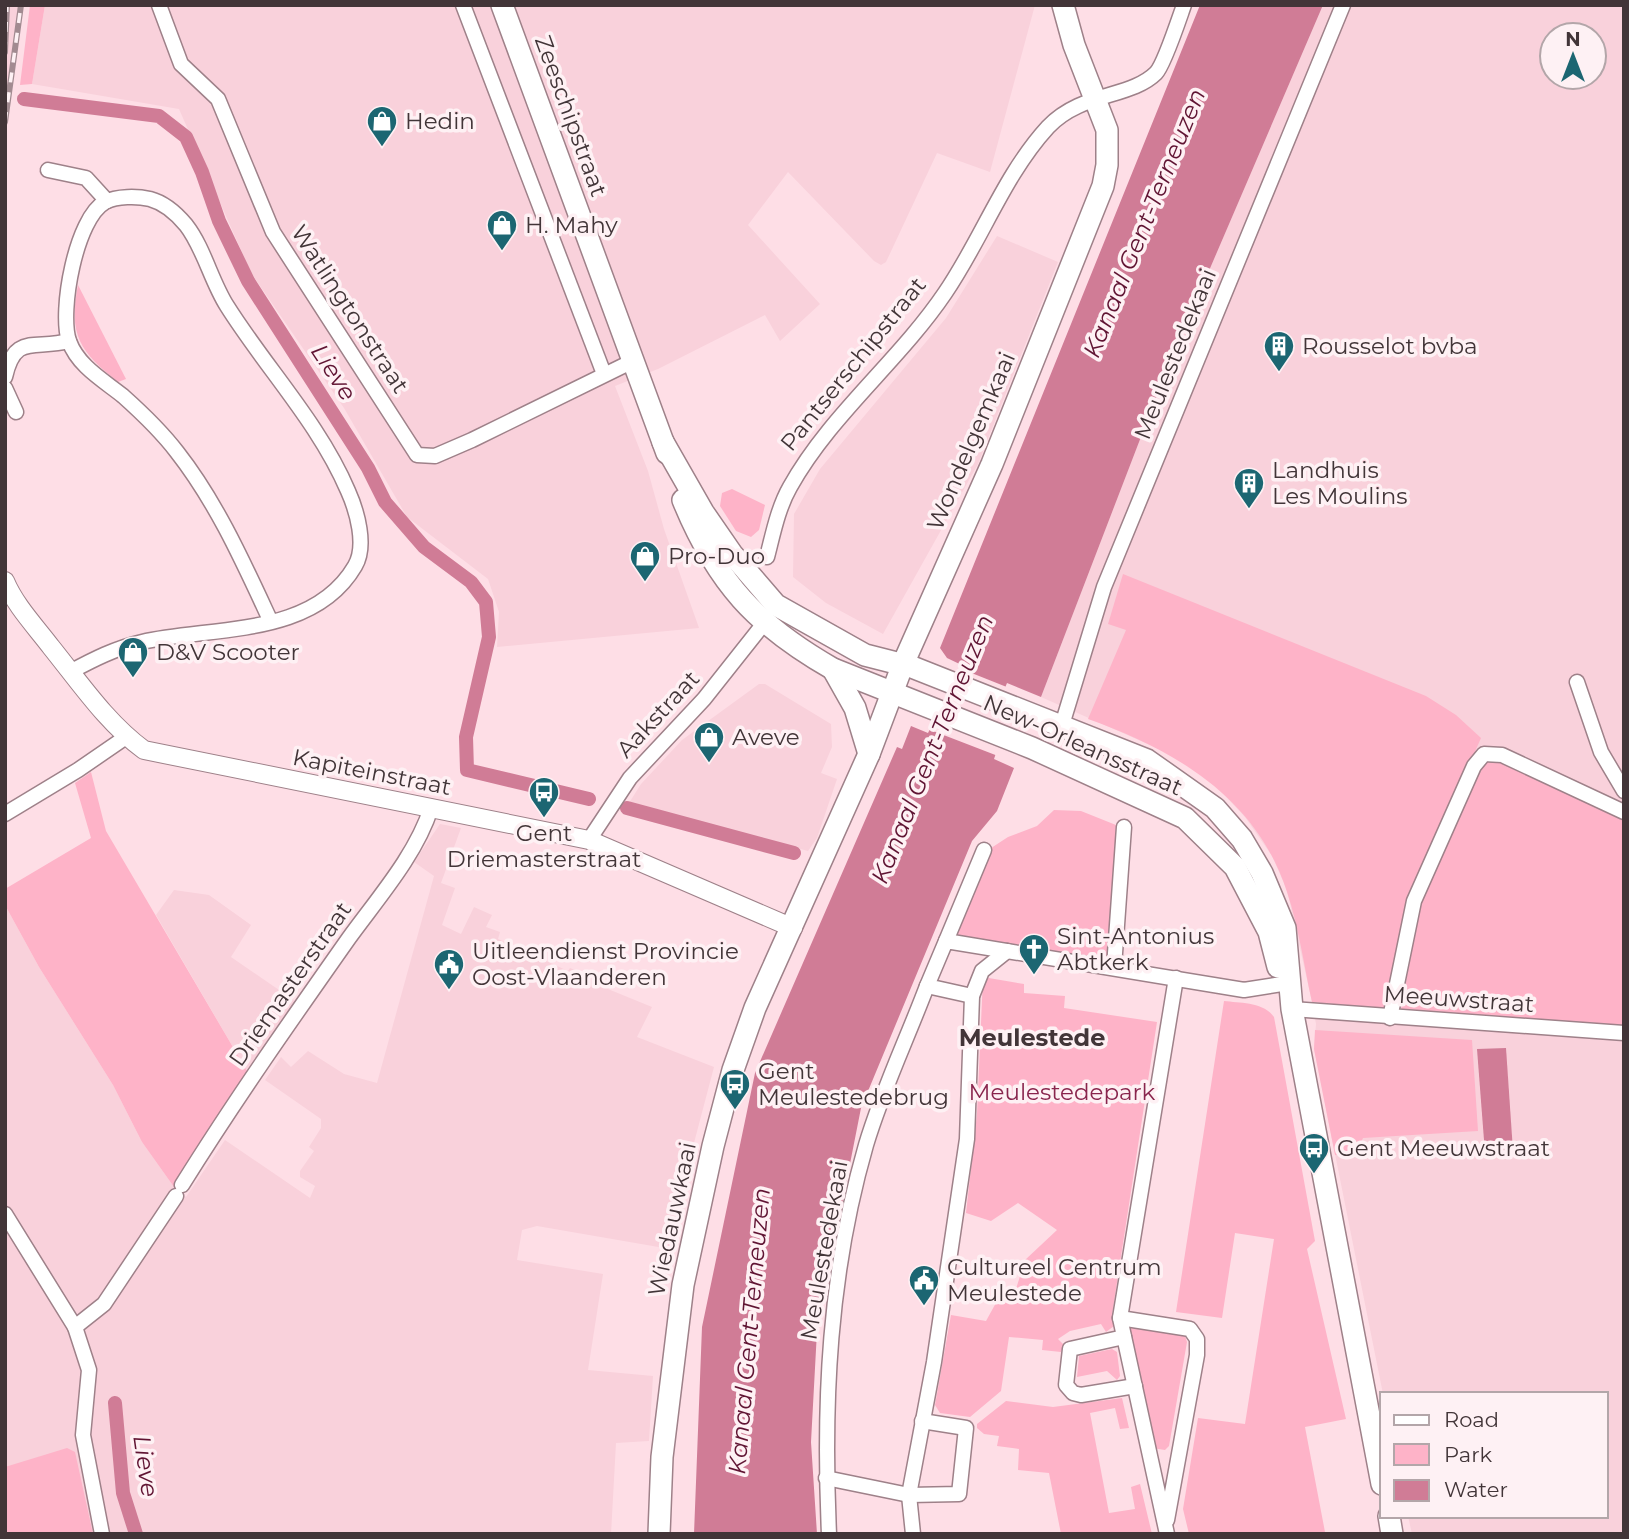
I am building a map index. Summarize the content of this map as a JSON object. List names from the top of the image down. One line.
{"streets":{"main road":["Zeeschipstraat","Wondelgemkaai","New-Orleansstraat","Wiedauwkaai"],"street":["Watlingtonstraat","Meulestedekaai","Pantserschipstraat","Aakstraat","Kapiteinstraat","Driemasterstraat","Meeuwstraat"]},"crossings":[["Zeeschipstraat","Watlingtonstraat"],["Zeeschipstraat","Wondelgemkaai"],["Zeeschipstraat","Aakstraat"],["Zeeschipstraat","New-Orleansstraat"],["Meulestedekaai","New-Orleansstraat"],["Pantserschipstraat","Wondelgemkaai"],["Wondelgemkaai","New-Orleansstraat"],["Wondelgemkaai","Kapiteinstraat"],["Wondelgemkaai","Wiedauwkaai"],["Aakstraat","Kapiteinstraat"],["New-Orleansstraat","Meeuwstraat"],["Kapiteinstraat","Driemasterstraat"],["Kapiteinstraat","Wiedauwkaai"]],"districts":["Meulestede"],"water":["Kanaal Gent-Terneuzen","Lieve"],"parks":["Meulestedepark"],"places":{"shop":["Hedin","H. Mahy","Pro-Duo","D&V Scooter","Aveve"],"building":["Rousselot bvba","Landhuis Les Moulins"],"bus stop":["Gent Driemasterstraat","Gent Meulestedebrug","Gent Meeuwstraat"],"church":["Sint-Antonius Abtkerk"],"public building":["Uitleendienst Provincie Oost-Vlaanderen","Cultureel Centrum Meulestede"]},"legend":["Road","Park","Water"],"north":"top"}
